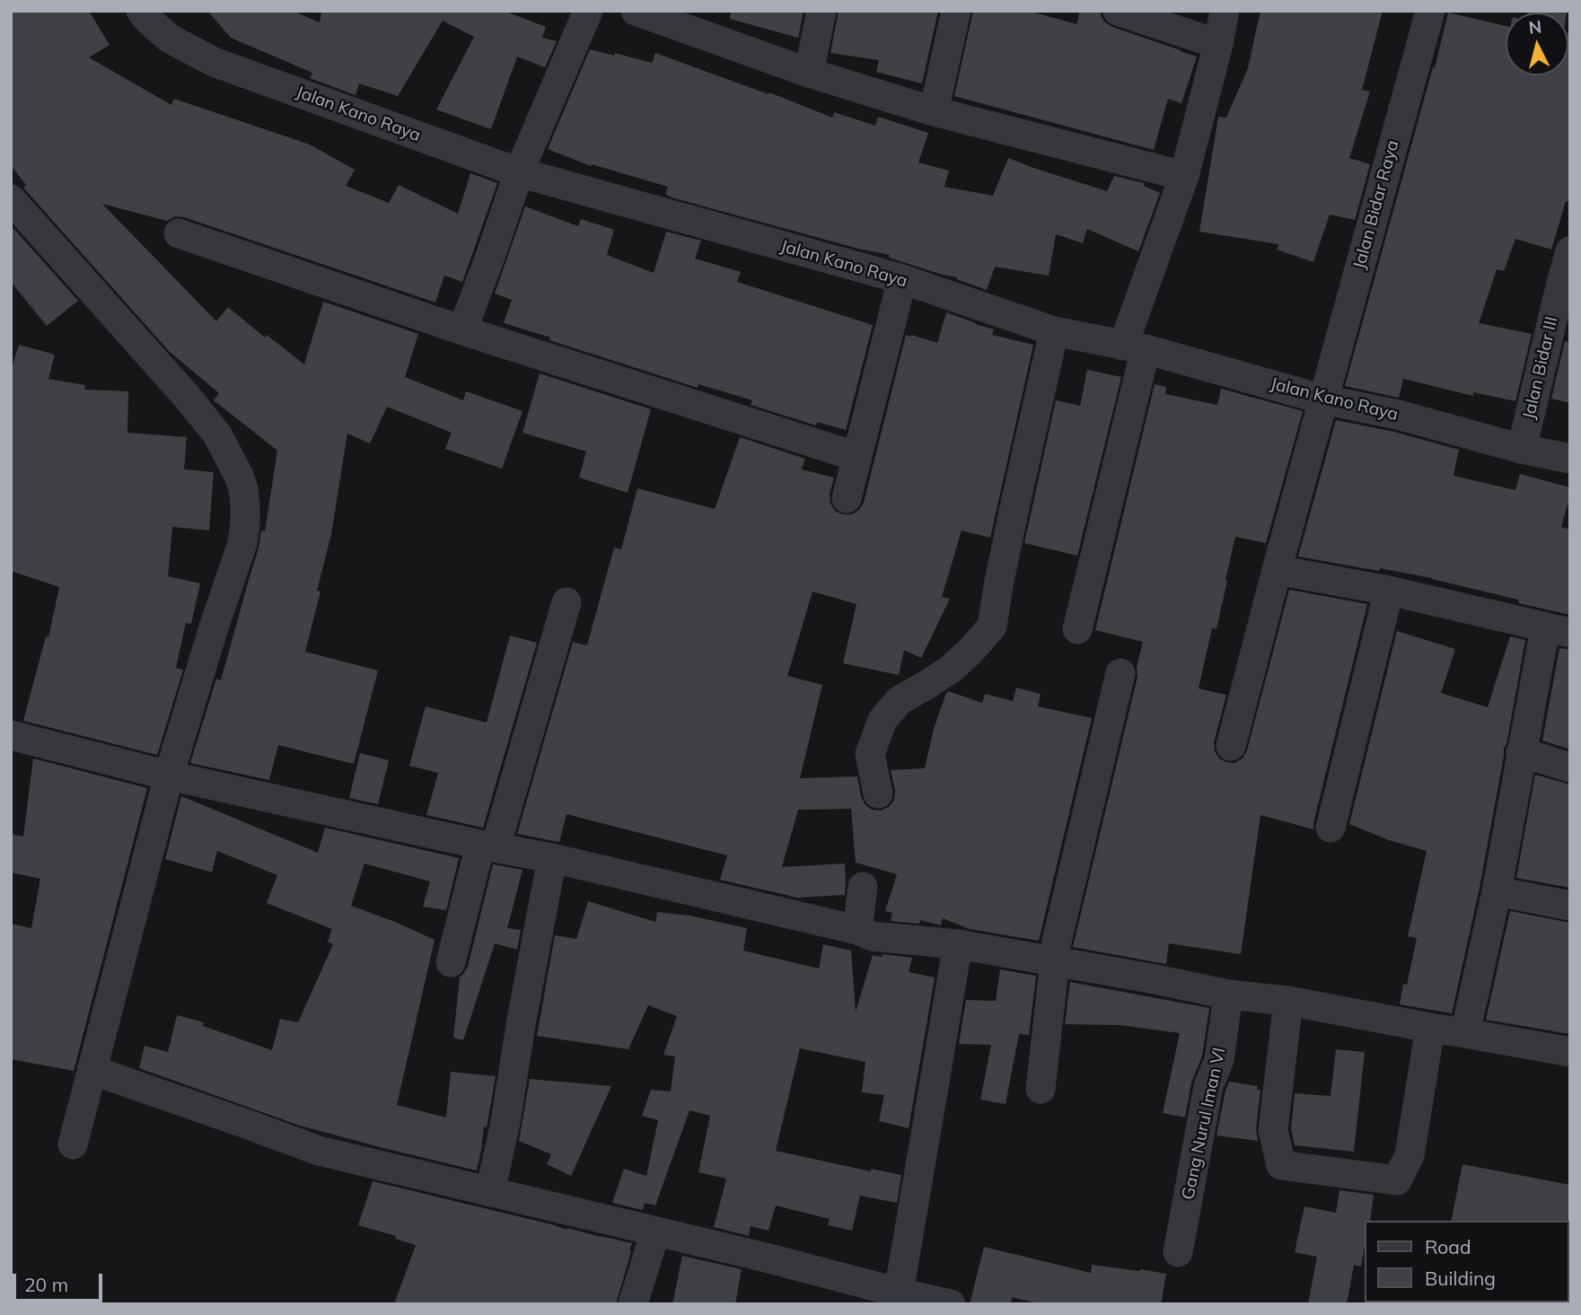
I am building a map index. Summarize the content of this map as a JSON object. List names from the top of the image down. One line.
{"streets":{"street":["Jalan Kano Raya","Jalan Bidar Raya","Jalan Bidar III","Gang Nurul Iman VI"]},"crossings":[["Jalan Kano Raya","Jalan Bidar Raya"],["Jalan Kano Raya","Jalan Bidar III"]],"legend":["Road","Building"],"scale_bar":"20 m","north":"top"}
